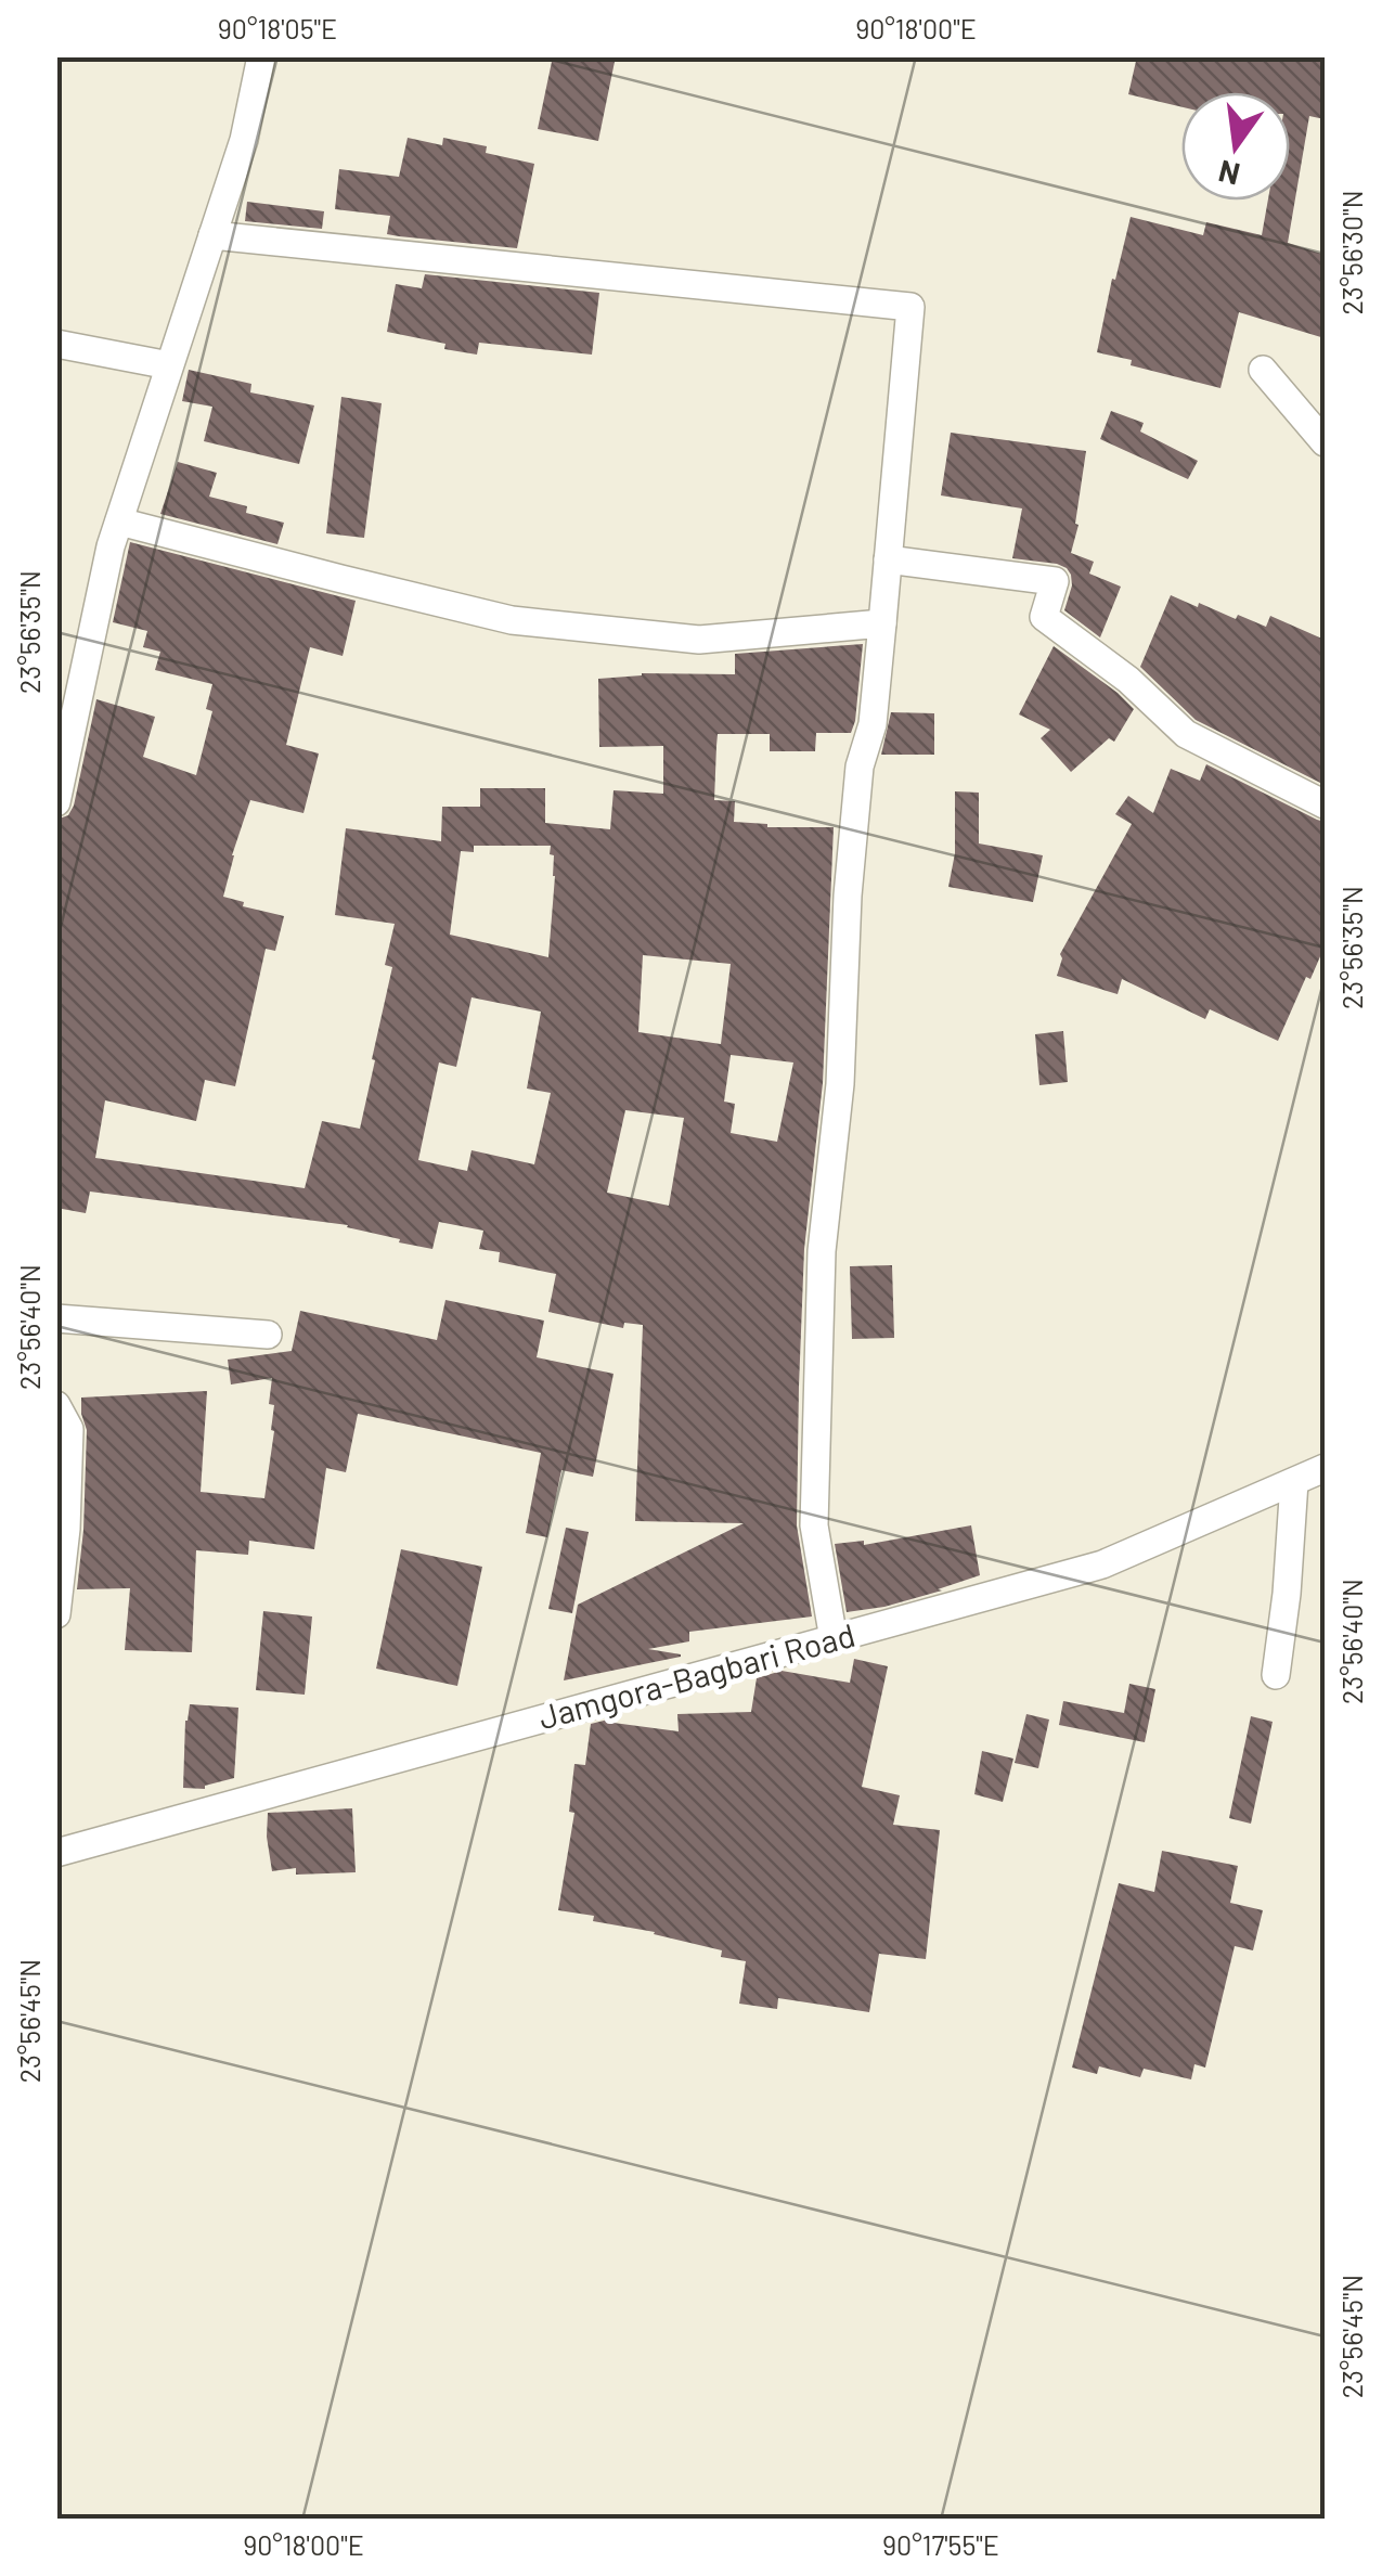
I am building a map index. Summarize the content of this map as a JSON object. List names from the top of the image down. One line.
{"streets":{"street":["Jamgora-Bagbari Road"]},"north":"bottom","coordinates":["90°18'05\"E","90°18'00\"E","23°56'30\"N","23°56'35\"N","23°56'40\"N","23°56'45\"N","90°17'55\"E"]}
